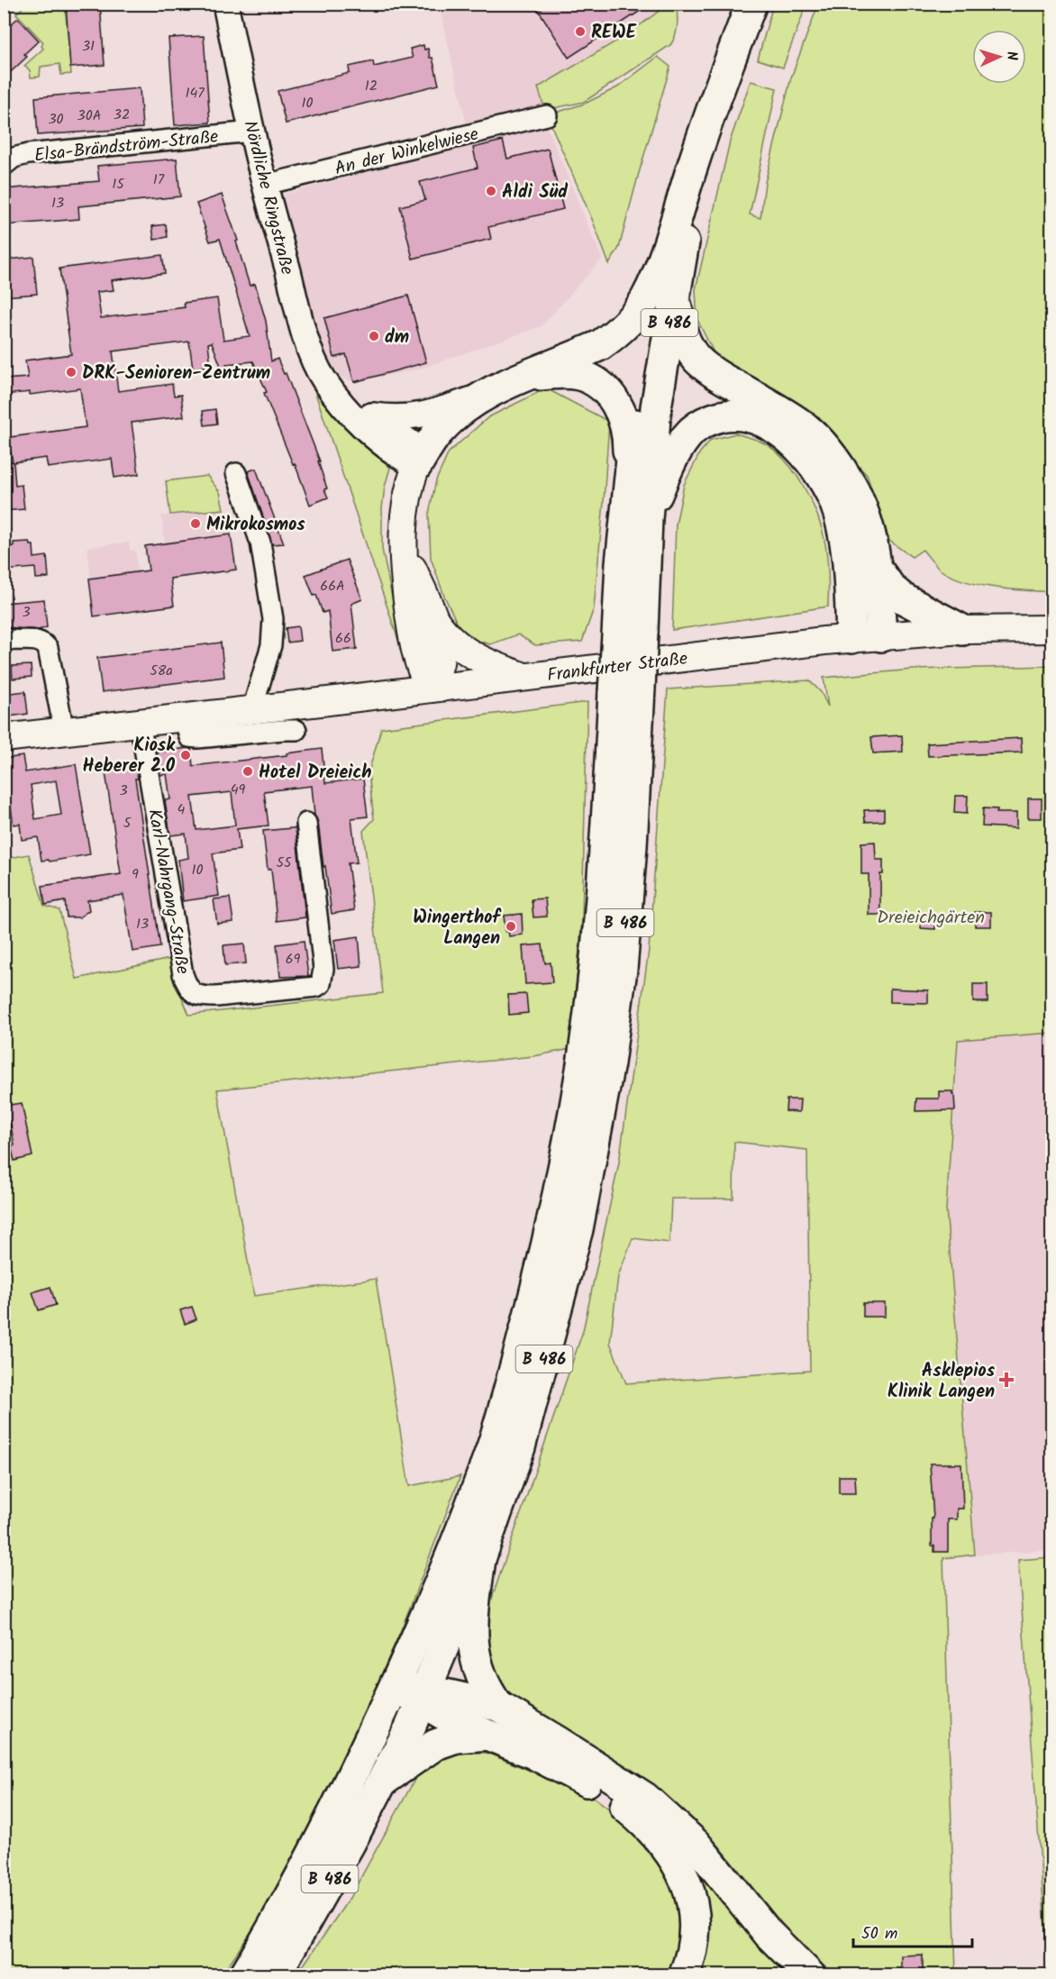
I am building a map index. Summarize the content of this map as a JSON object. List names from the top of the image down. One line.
{"streets":{"main road":["B 486","Frankfurter Straße"],"street":["Elsa-Brändström-Straße","An der Winkelwiese","Nördliche Ringstraße","Karl-Nahrgang-Straße"]},"crossings":[["Elsa-Brändström-Straße","Nördliche Ringstraße"],["An der Winkelwiese","Nördliche Ringstraße"],["Nördliche Ringstraße","B 486"],["B 486","Frankfurter Straße"],["Frankfurter Straße","Karl-Nahrgang-Straße"]],"parks":["Dreieichgärten"],"places":{"other":["REWE","Aldi Süd","dm","DRK-Senioren-Zentrum","Mikrokosmos","Kiosk Heberer 2.0","Hotel Dreieich","Wingerthof Langen"],"health":["Asklepios Klinik Langen"]},"house_numbers":["31","12","147","10","32","30A","30","17","15","13","66A","3","66","58a","49","3","4","5","55","10","9","13","69"],"scale_bar":"50 m","north":"right"}
